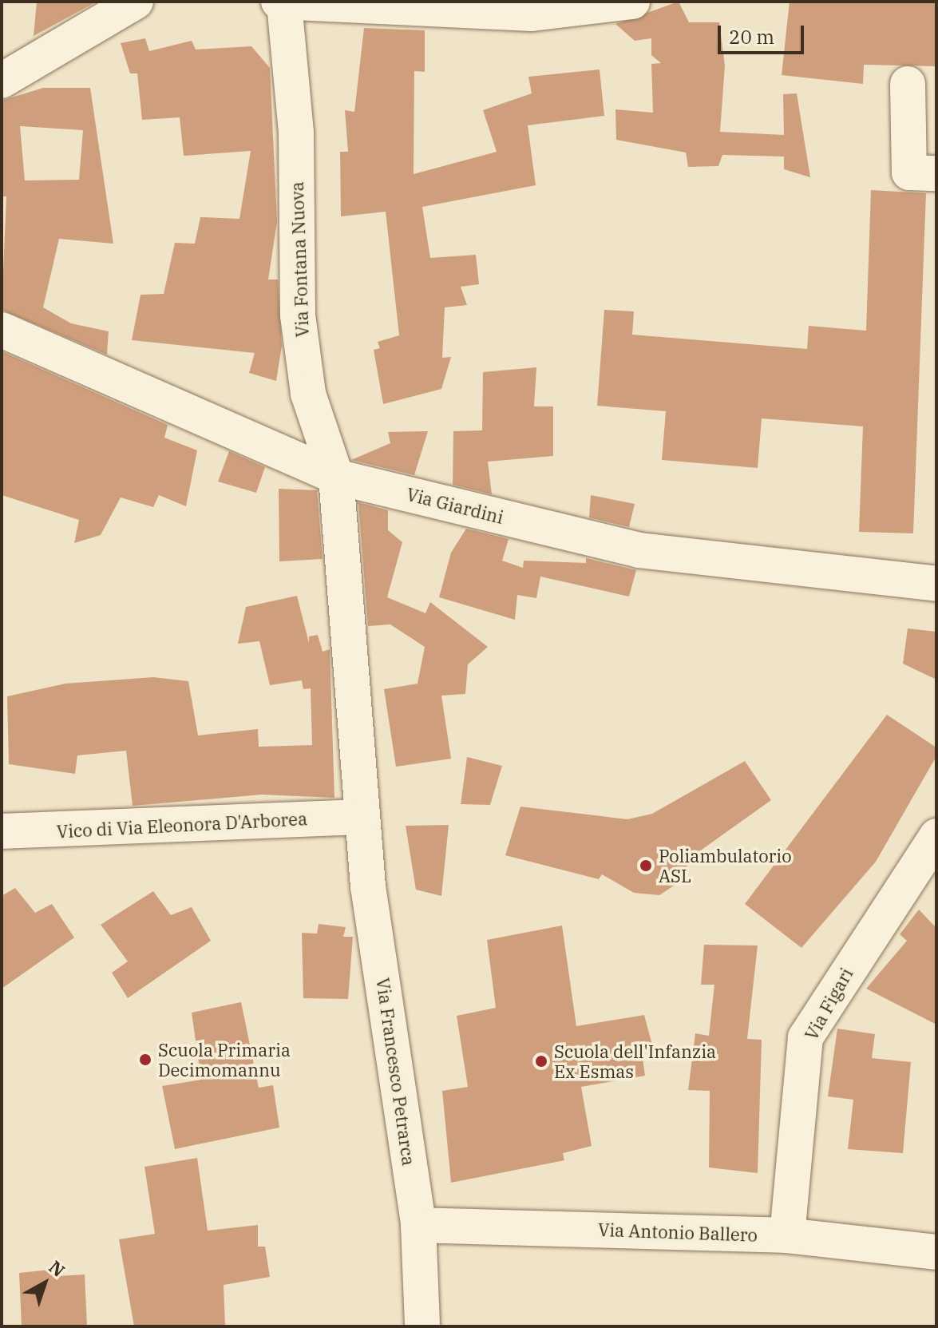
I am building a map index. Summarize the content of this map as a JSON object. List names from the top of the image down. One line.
{"streets":{"street":["Via Fontana Nuova","Via Giardini","Vico di Via Eleonora D'Arborea","Via Figari","Via Francesco Petrarca","Via Antonio Ballero"]},"crossings":[["Via Fontana Nuova","Via Giardini"],["Via Fontana Nuova","Vico di Via Eleonora D'Arborea"],["Via Fontana Nuova","Via Francesco Petrarca"],["Vico di Via Eleonora D'Arborea","Via Francesco Petrarca"],["Via Figari","Via Antonio Ballero"],["Via Francesco Petrarca","Via Antonio Ballero"]],"places":["Poliambulatorio ASL","Scuola Primaria Decimomannu","Scuola dell'Infanzia Ex Esmas"],"scale_bar":"20 m","north":"top right"}
